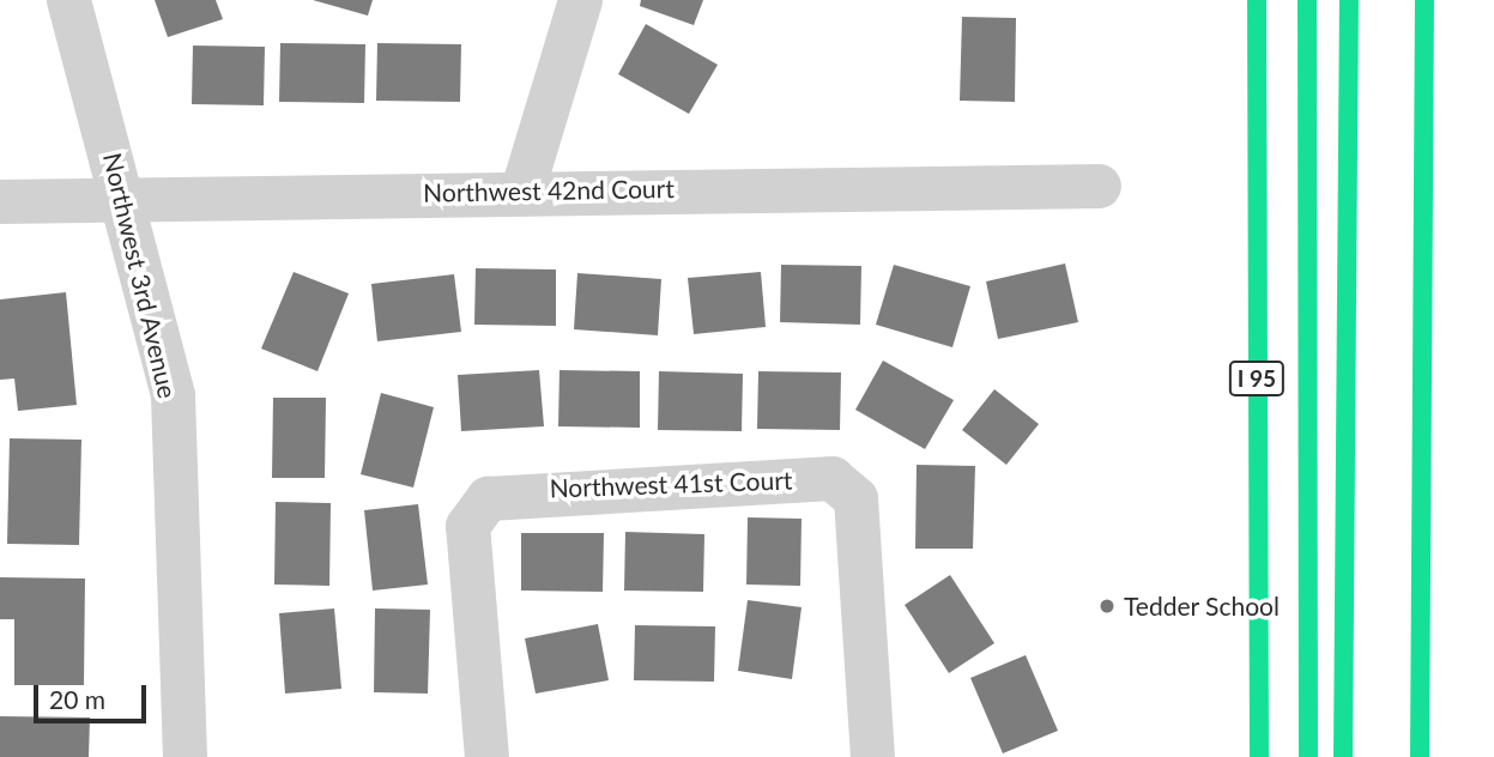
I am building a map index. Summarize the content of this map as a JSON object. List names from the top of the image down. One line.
{"streets":{"highway":["I 95"],"street":["Northwest 42nd Court","Northwest 3rd Avenue","Northwest 41st Court"]},"crossings":[["Northwest 42nd Court","Northwest 3rd Avenue"]],"places":["Tedder School"],"scale_bar":"20 m"}
